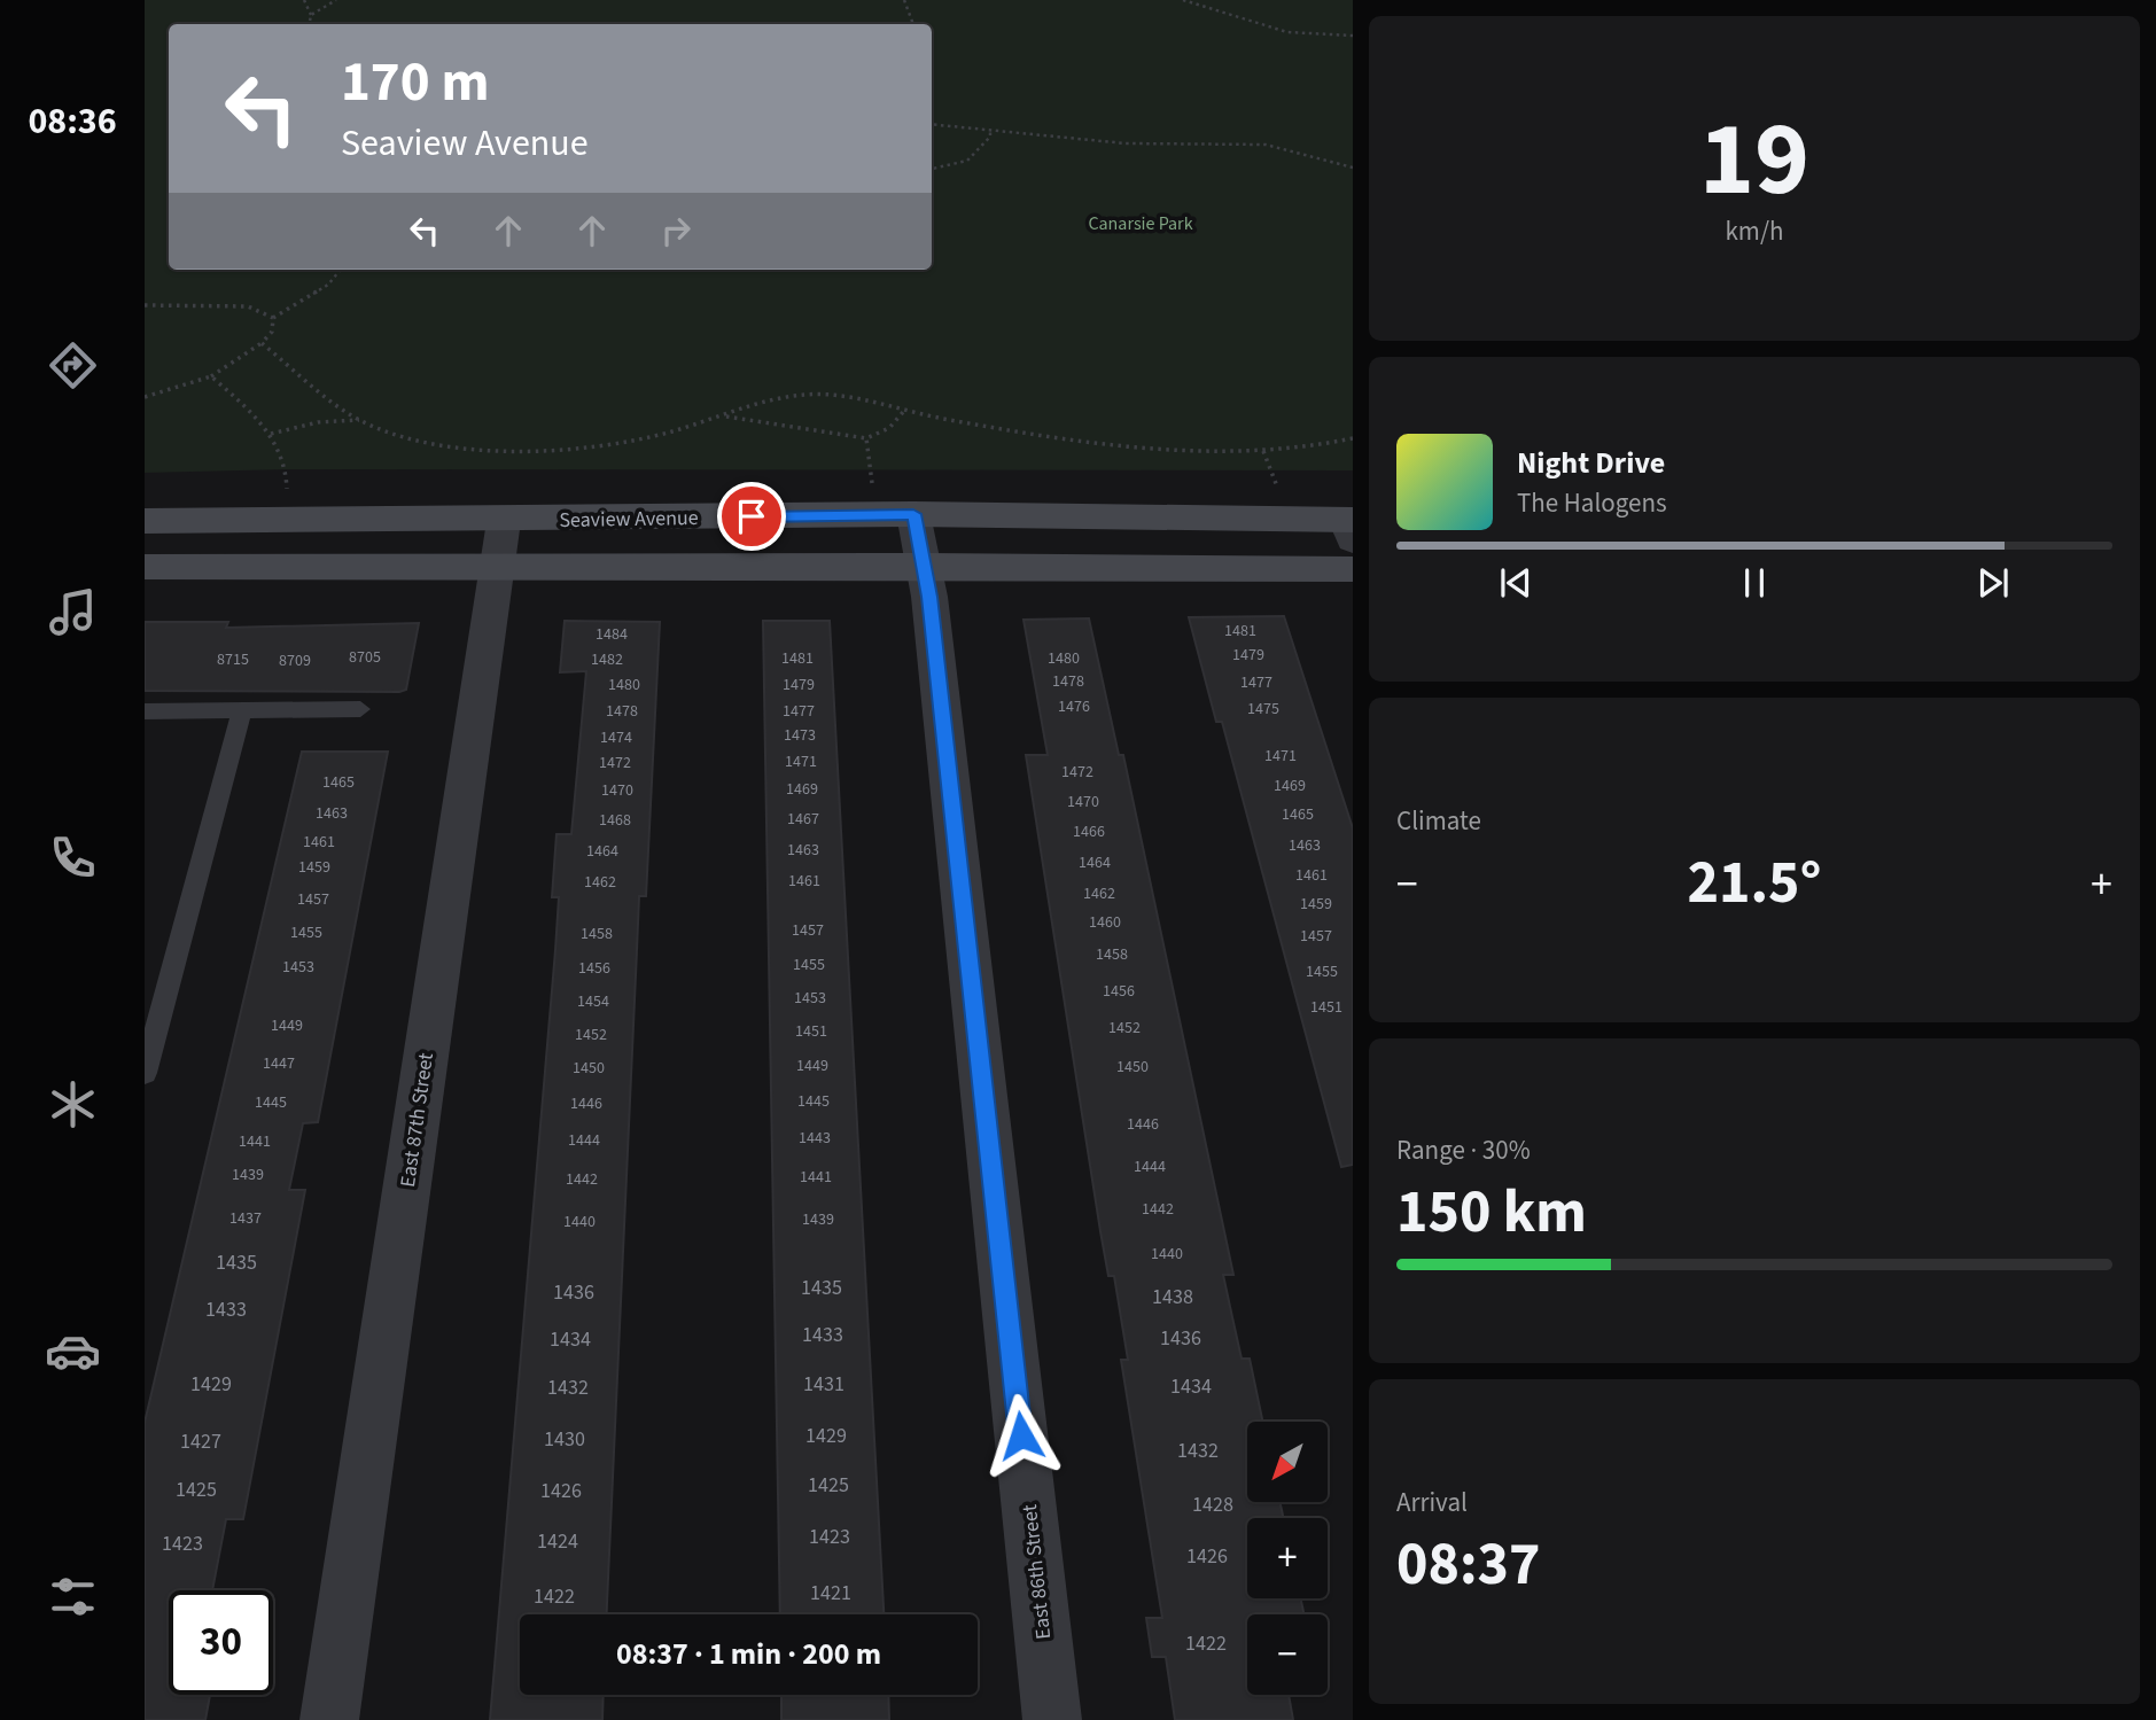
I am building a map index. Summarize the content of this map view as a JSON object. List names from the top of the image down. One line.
{"streets":{"street":["Seaview Avenue","East 87th Street","East 86th Street"]},"crossings":[["Seaview Avenue","East 87th Street"],["Seaview Avenue","East 86th Street"]],"parks":["Canarsie Park"],"house_numbers":["1481","1484","1479","8705","1481","1480","8715","1482","8709","1478","1477","1480","1479","1476","1475","1478","1477","1473","1474","1471","1471","1472","1472","1465","1469","1469","1470","1470","1463","1465","1467","1468","1466","1461","1463","1463","1464","1464","1459","1461","1461","1462","1462","1457","1459","1460","1457","1455","1458","1457","1458","1455","1453","1456","1455","1456","1453","1454","1451","1449","1452","1451","1452","1447","1449","1450","1450","1445","1445","1446","1446","1443","1444","1441","1444","1439","1441","1442","1442","1437","1439","1440","1440","1435","1435","1436","1438","1433","1433","1436","1434","1429","1431","1434","1432","1429","1430","1427","1432","1425","1425","1426","1428","1423","1424","1423","1426","1421","1422","1422"],"north":"bottom left","page":{"tabs":"08:36","tile":[["19","km/h"],"Climate",["Range · 30%","150 km"],["Arrival","08:37"]],"turn":["170 m","Seaview Avenue"],"song":["Night Drive","The Halogens"],"heat":["−","21.5°","+"],"map_buttons":["+","−"],"limit":"30","trip":"08:37 · 1 min · 200 m"}}
